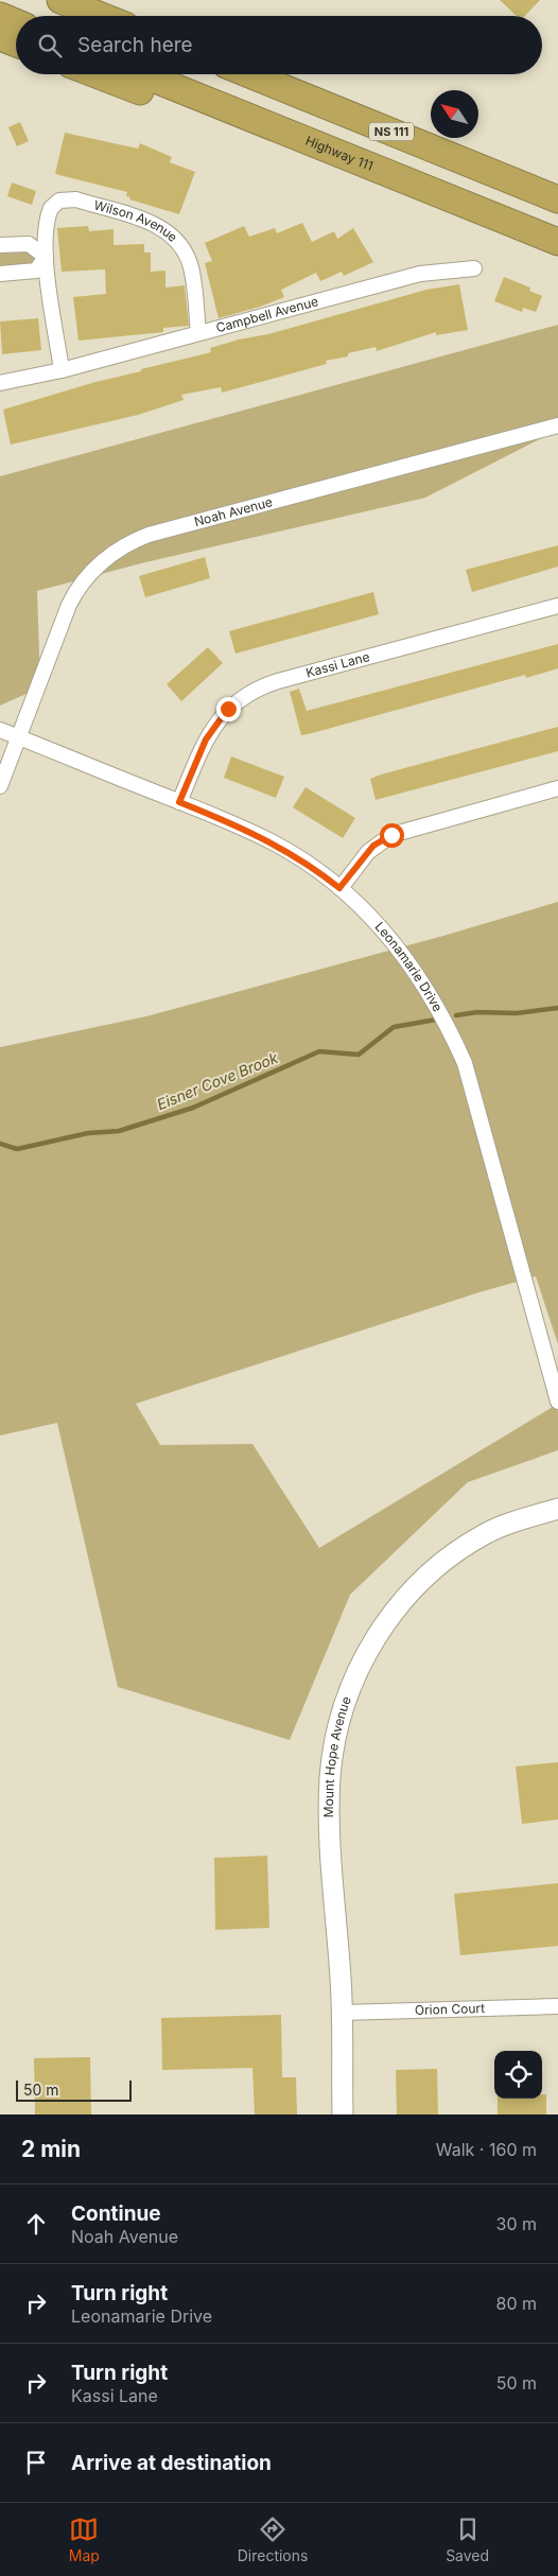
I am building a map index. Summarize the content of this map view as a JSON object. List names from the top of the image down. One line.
{"streets":{"highway":["NS 111","Highway 111"],"street":["Wilson Avenue","Campbell Avenue","Noah Avenue","Kassi Lane","Leonamarie Drive","Mount Hope Avenue","Orion Court"]},"crossings":[["Wilson Avenue","Campbell Avenue"],["Noah Avenue","Leonamarie Drive"],["Kassi Lane","Leonamarie Drive"],["Mount Hope Avenue","Orion Court"]],"water":["Eisner Cove Brook"],"scale_bar":"50 m","north":"top left","page":{"search":"Search here","scale":"50 m","heading":["2 min","Walk · 160 m"],"list":[["Continue","Noah Avenue","30 m"],["Turn right","Leonamarie Drive","80 m"],["Turn right","Kassi Lane","50 m"],"Arrive at destination"],"nav":["Map","Directions","Saved"]}}
